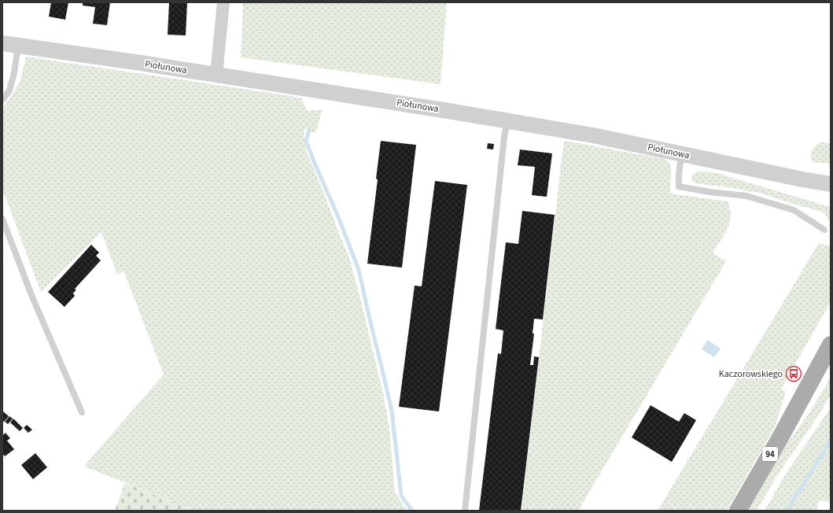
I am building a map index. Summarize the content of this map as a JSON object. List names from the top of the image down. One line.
{"streets":{"main road":["94"],"street":["Piołunowa"]},"places":{"bus stop":["Kaczorowskiego"]}}
